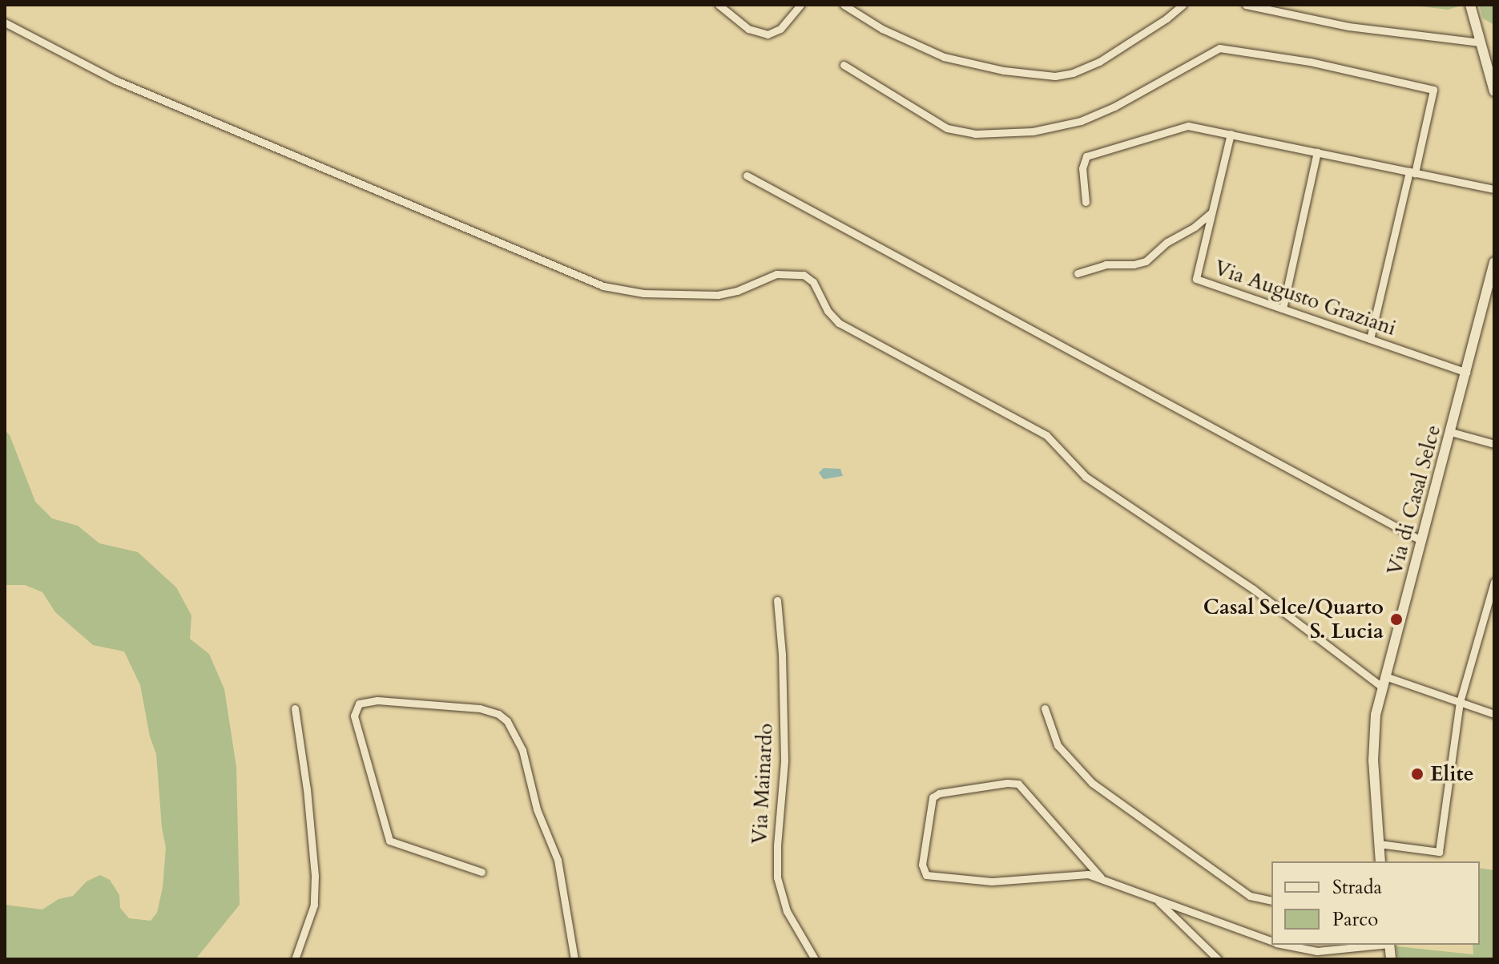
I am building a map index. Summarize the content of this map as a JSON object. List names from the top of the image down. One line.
{"streets":{"main road":["Via di Casal Selce"],"street":["Via Augusto Graziani","Via Mainardo"]},"crossings":[["Via Augusto Graziani","Via di Casal Selce"]],"places":["Casal Selce/Quarto S. Lucia","Elite"],"legend":["Strada","Parco"]}
